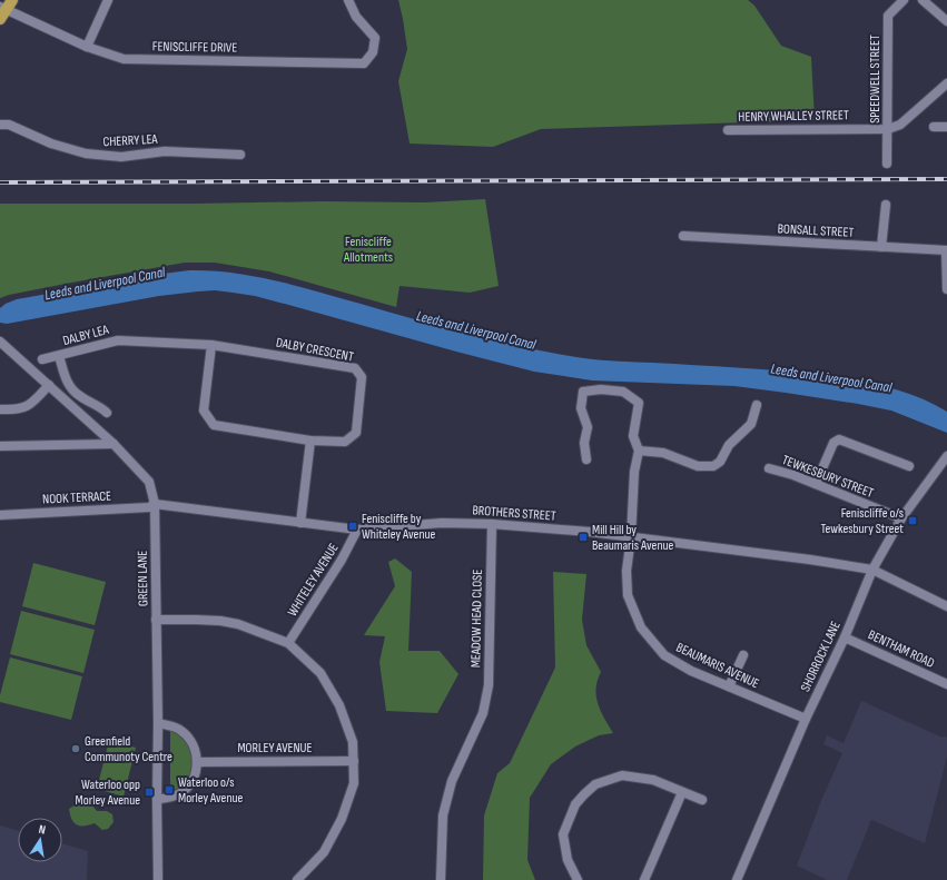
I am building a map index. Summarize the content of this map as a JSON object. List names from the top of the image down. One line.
{"streets":{"street":["FENISCLIFFE DRIVE","SPEEDWELL STREET","HENRY WHALLEY STREET","CHERRY LEA","BONSALL STREET","DALBY LEA","DALBY CRESCENT","TEWKESBURY STREET","NOOK TERRACE","BROTHERS STREET","GREEN LANE","WHITELEY AVENUE","MEADOW HEAD CLOSE","BENTHAM ROAD","SHORROCK LANE","BEAUMARIS AVENUE","MORLEY AVENUE"]},"crossings":[["SPEEDWELL STREET","HENRY WHALLEY STREET"],["DALBY LEA","DALBY CRESCENT"],["TEWKESBURY STREET","SHORROCK LANE"],["NOOK TERRACE","BROTHERS STREET"],["NOOK TERRACE","GREEN LANE"],["BROTHERS STREET","GREEN LANE"],["BROTHERS STREET","WHITELEY AVENUE"],["BROTHERS STREET","MEADOW HEAD CLOSE"],["BROTHERS STREET","SHORROCK LANE"],["BROTHERS STREET","BEAUMARIS AVENUE"],["BENTHAM ROAD","SHORROCK LANE"],["SHORROCK LANE","BEAUMARIS AVENUE"]],"water":["Leeds and Liverpool Canal"],"parks":["Feniscliffe Allotments"],"places":{"transit":["Feniscliffe o/s Tewkesbury Street","Feniscliffe by Whiteley Avenue","Mill Hill by Beaumaris Avenue","Waterloo o/s Morley Avenue","Waterloo opp Morley Avenue"],"other":["Greenfield Communoty Centre"]},"north":"top"}
